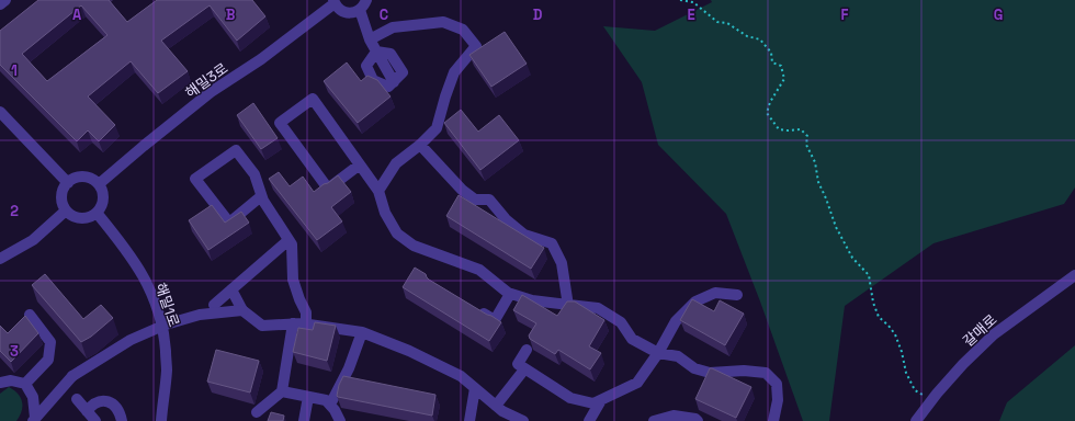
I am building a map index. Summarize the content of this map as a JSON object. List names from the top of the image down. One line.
{"streets":{"street":["해밀3로","해밀1로","갈매로"]},"crossings":[["해밀3로","해밀1로"]],"grid":{"columns":["A","B","C","D","E","F","G"],"rows":["1","2","3"]}}
